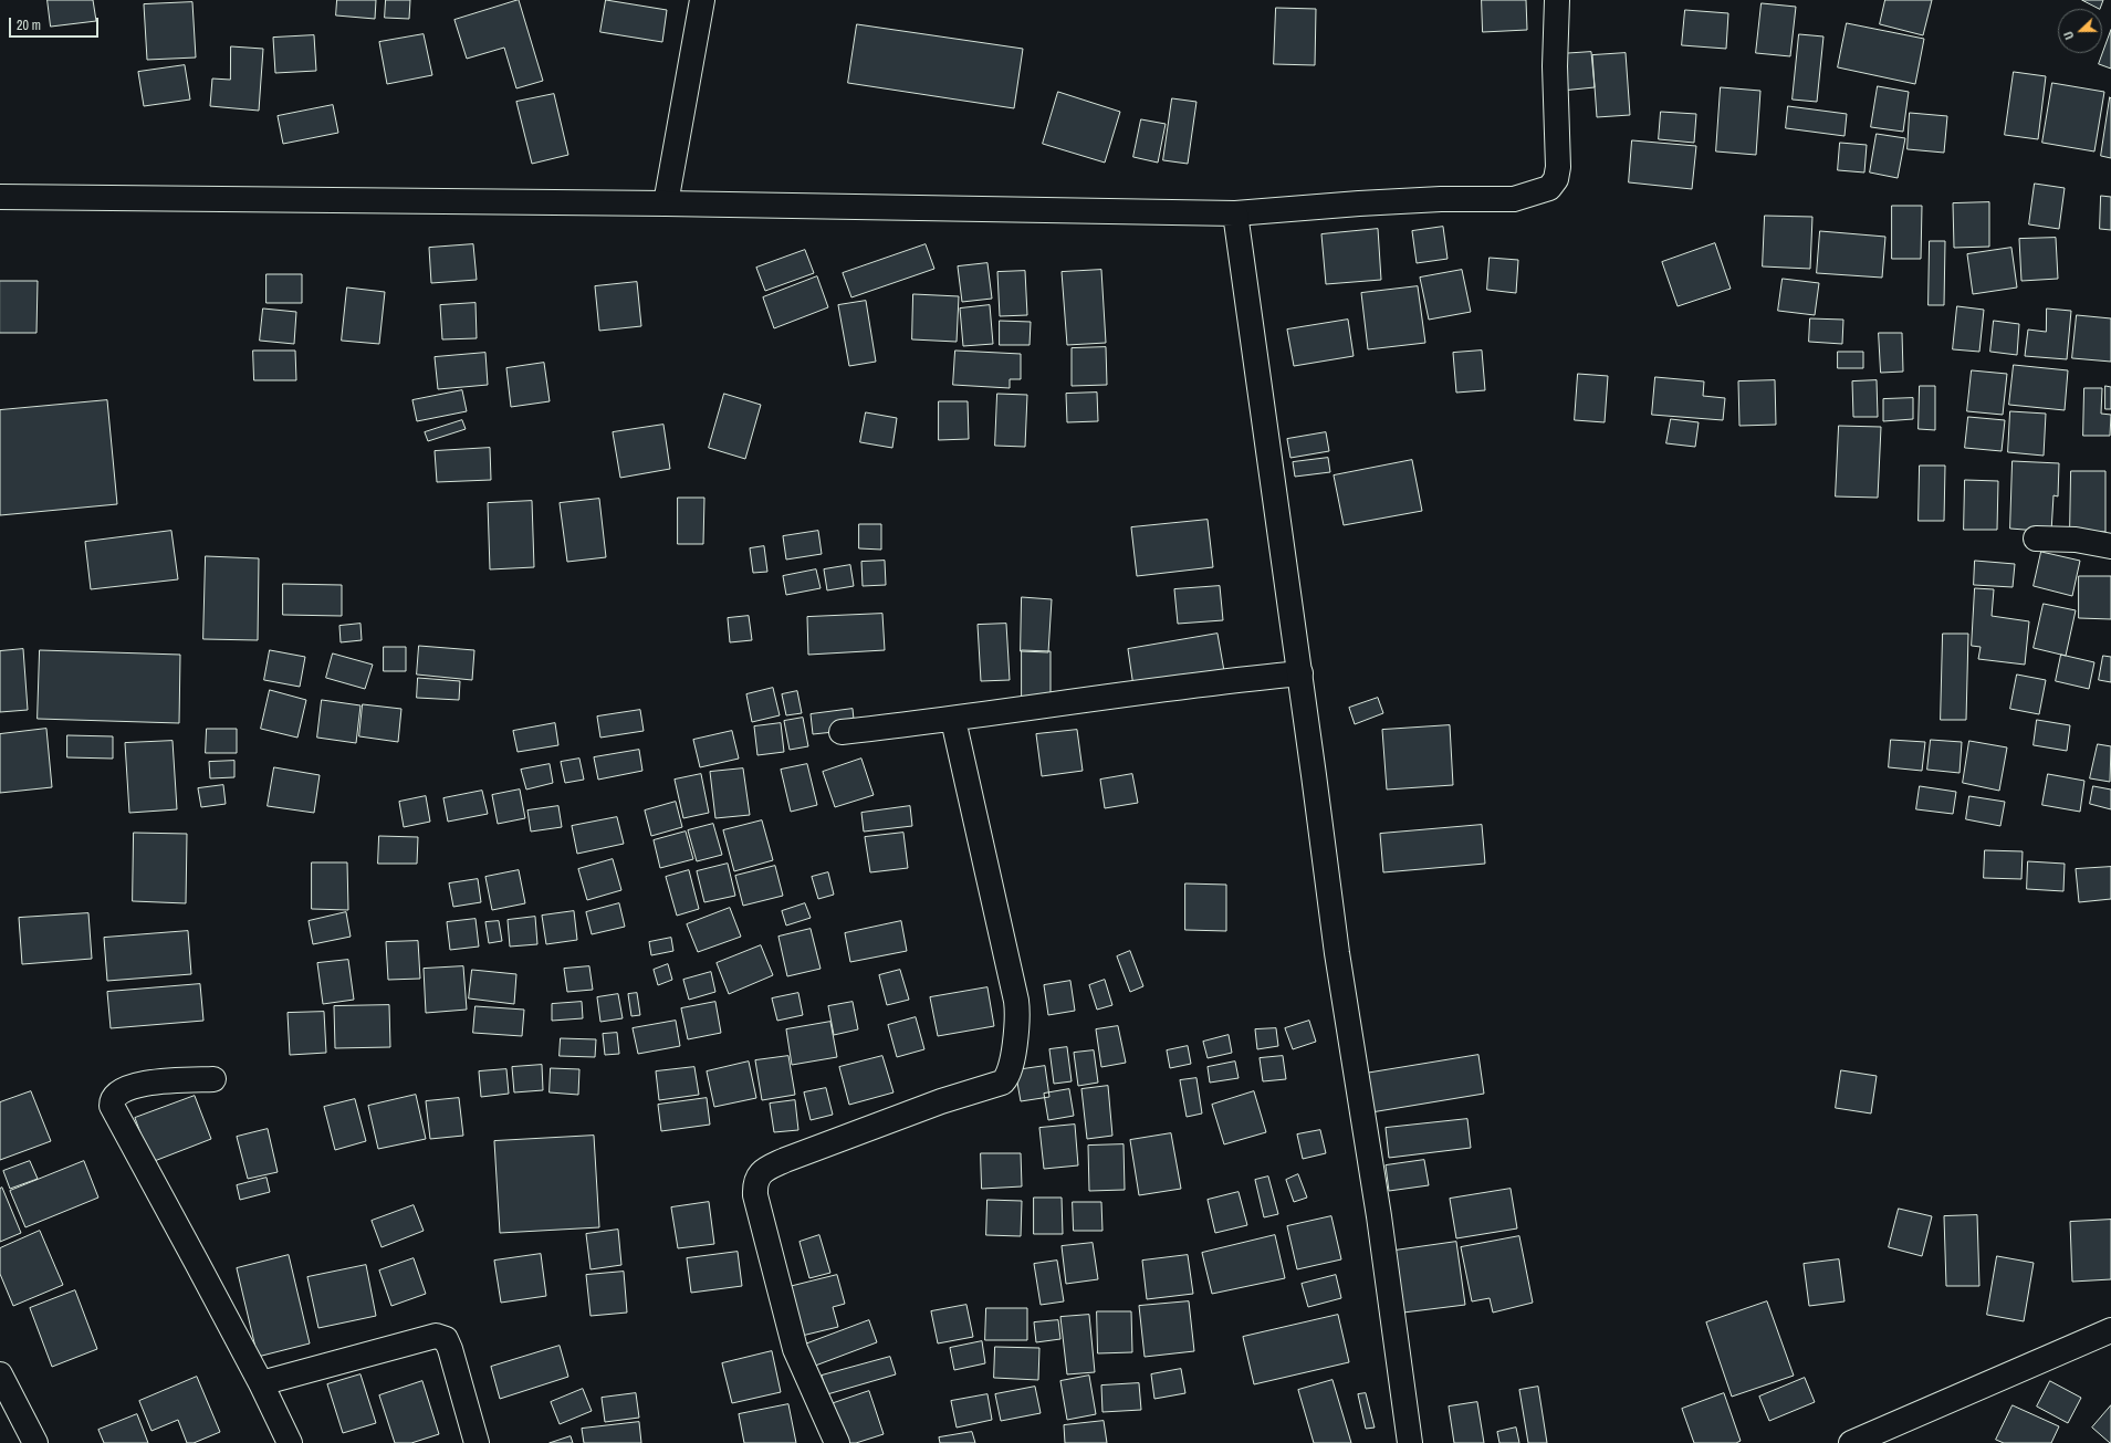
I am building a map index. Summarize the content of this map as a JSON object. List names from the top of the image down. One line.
{"scale_bar":"20 m","north":"left"}
